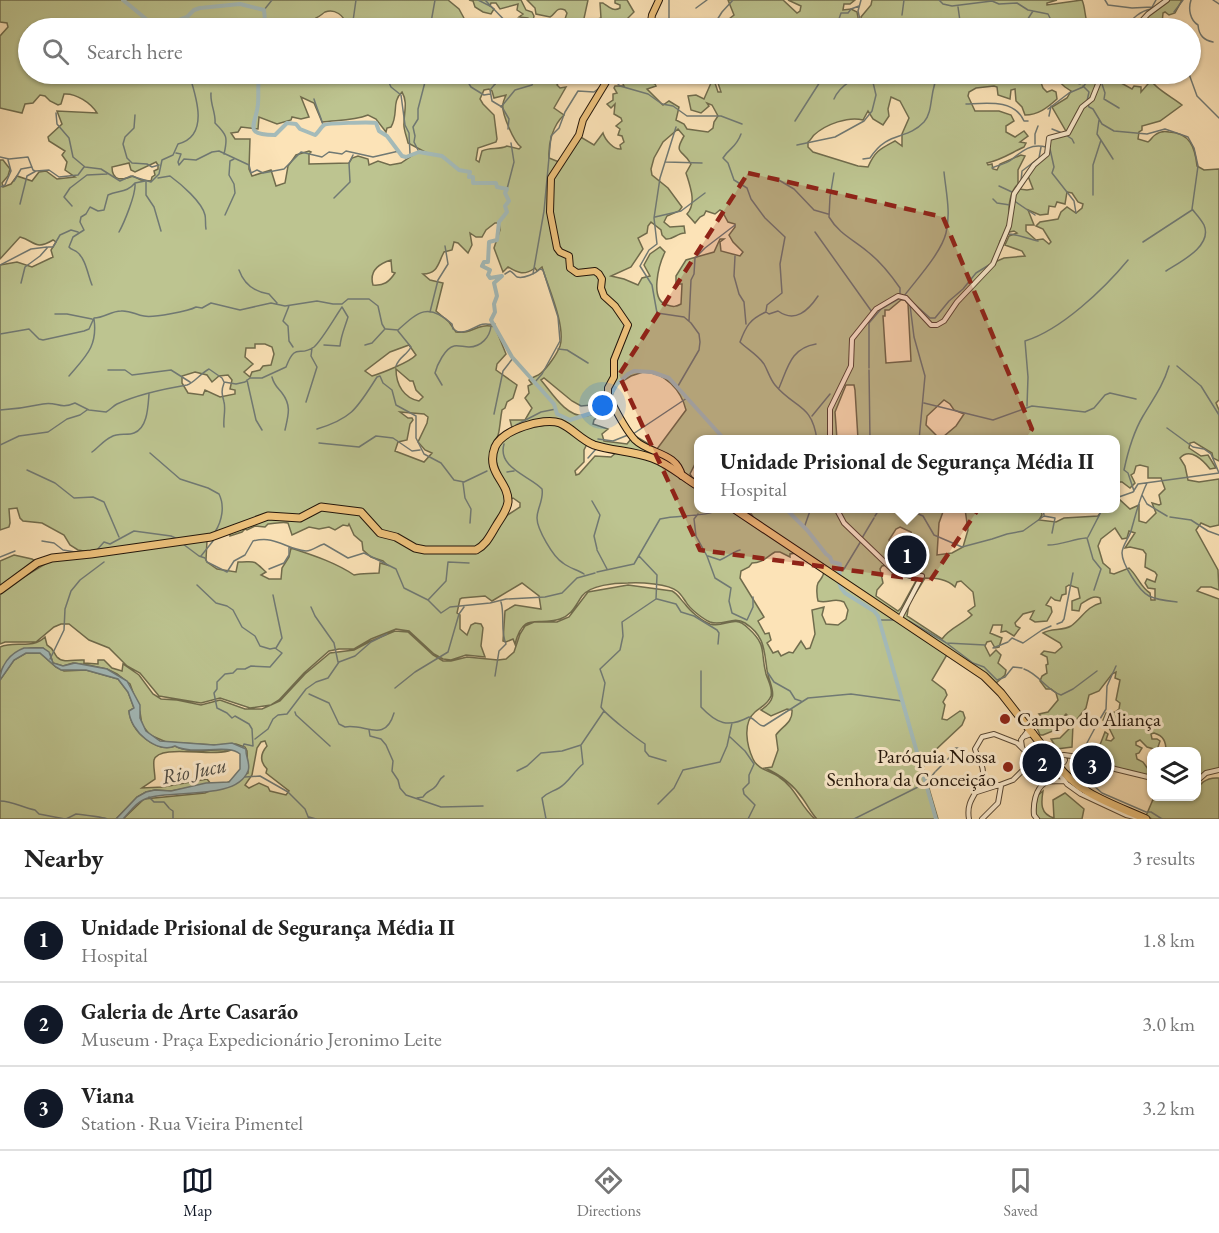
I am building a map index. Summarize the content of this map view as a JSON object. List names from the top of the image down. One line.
{"water":["Rio Jucu"],"places":["Campo do Aliança","Paróquia Nossa Senhora da Conceição"],"page":{"search":"Search here","popup":["Unidade Prisional de Segurança Média II","Hospital"],"pins":["1","2","3"],"heading":["Nearby","3 results"],"list":[{"mark":"1","name":"Unidade Prisional de Segurança Média II","note":"Hospital","value":"1.8 km"},{"mark":"2","name":"Galeria de Arte Casarão","note":"Museum · Praça Expedicionário Jeronimo Leite","value":"3.0 km"},{"mark":"3","name":"Viana","note":"Station · Rua Vieira Pimentel","value":"3.2 km"}],"nav":["Map","Directions","Saved"]}}
